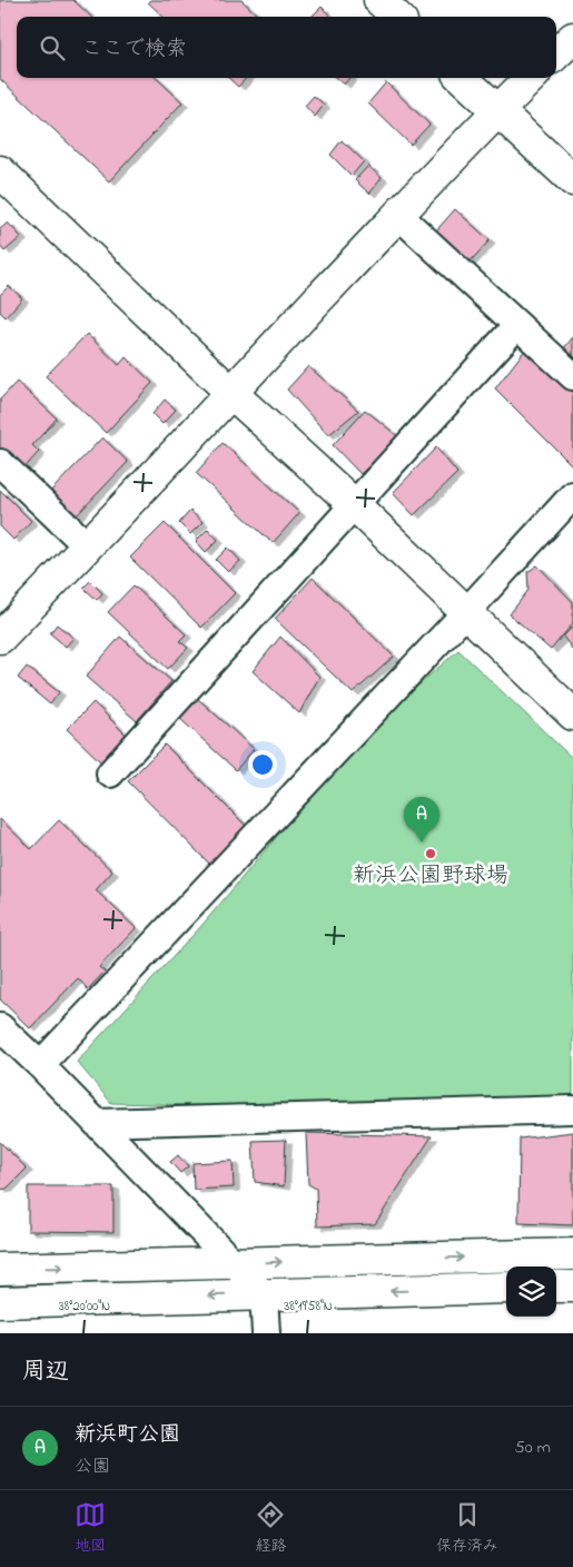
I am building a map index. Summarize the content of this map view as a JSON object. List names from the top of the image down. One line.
{"places":["新浜公園野球場"],"page":{"search":"ここで検索","pins":"A","heading":"周辺","list":[{"mark":"A","name":"新浜町公園","note":"公園","value":"50 m"}],"nav":["地図","経路","保存済み"]},"coordinates":["38°20'00\"N","38°19'58\"N"]}
